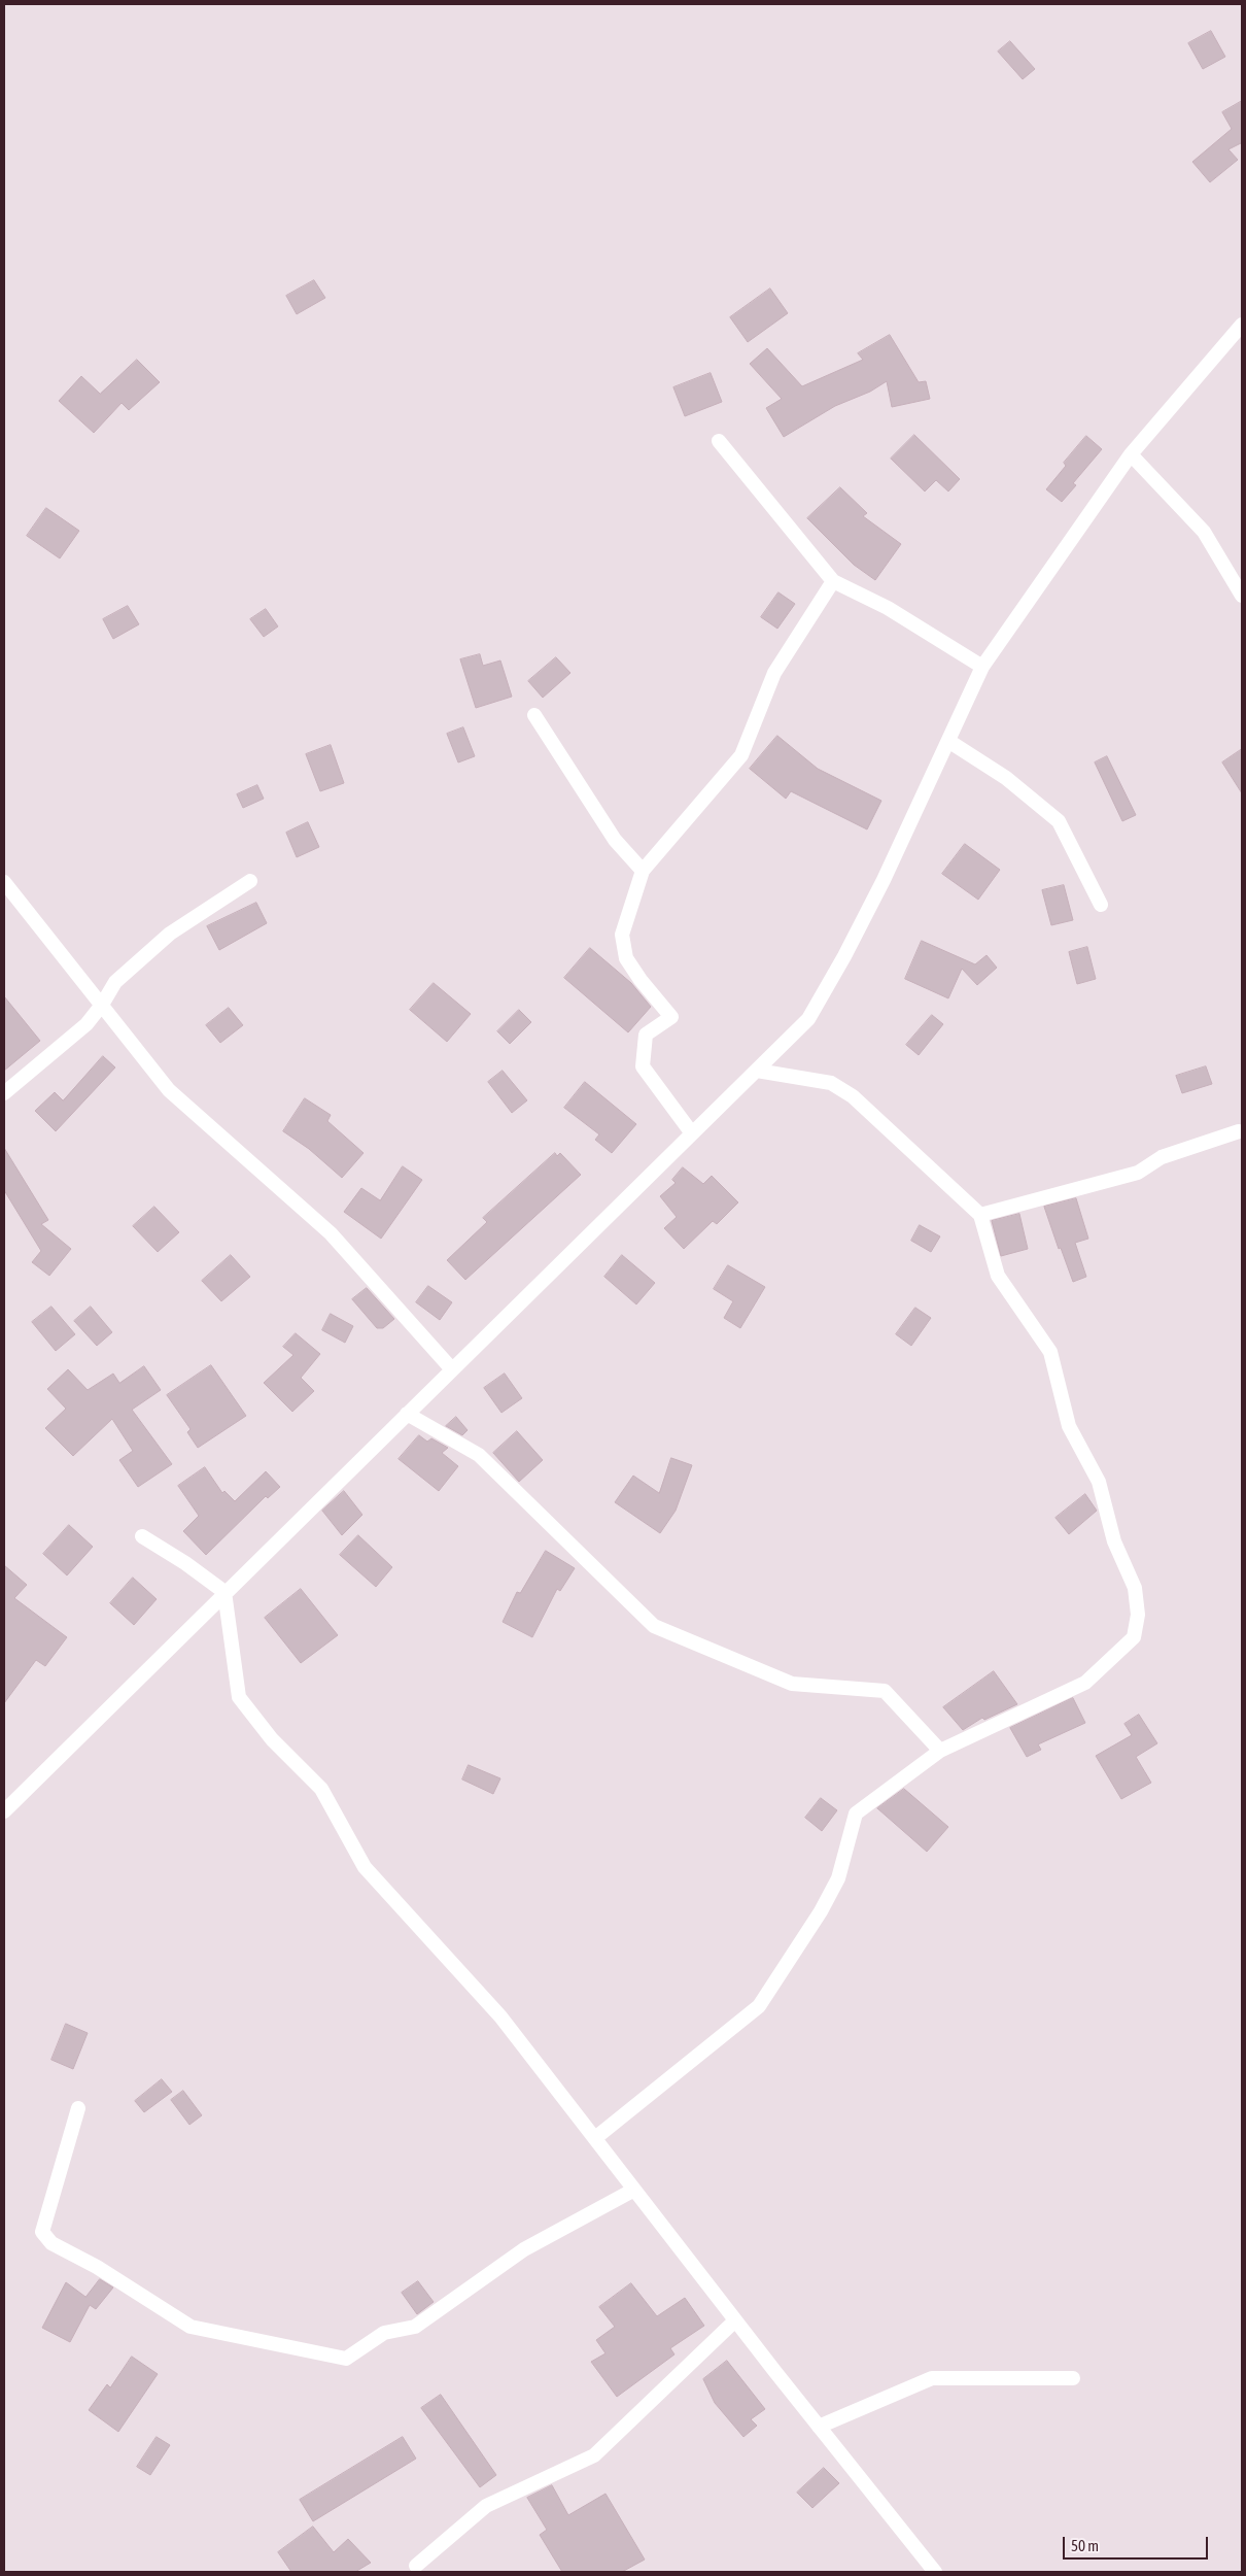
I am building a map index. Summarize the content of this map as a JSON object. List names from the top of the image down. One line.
{"scale_bar":"50 m"}
